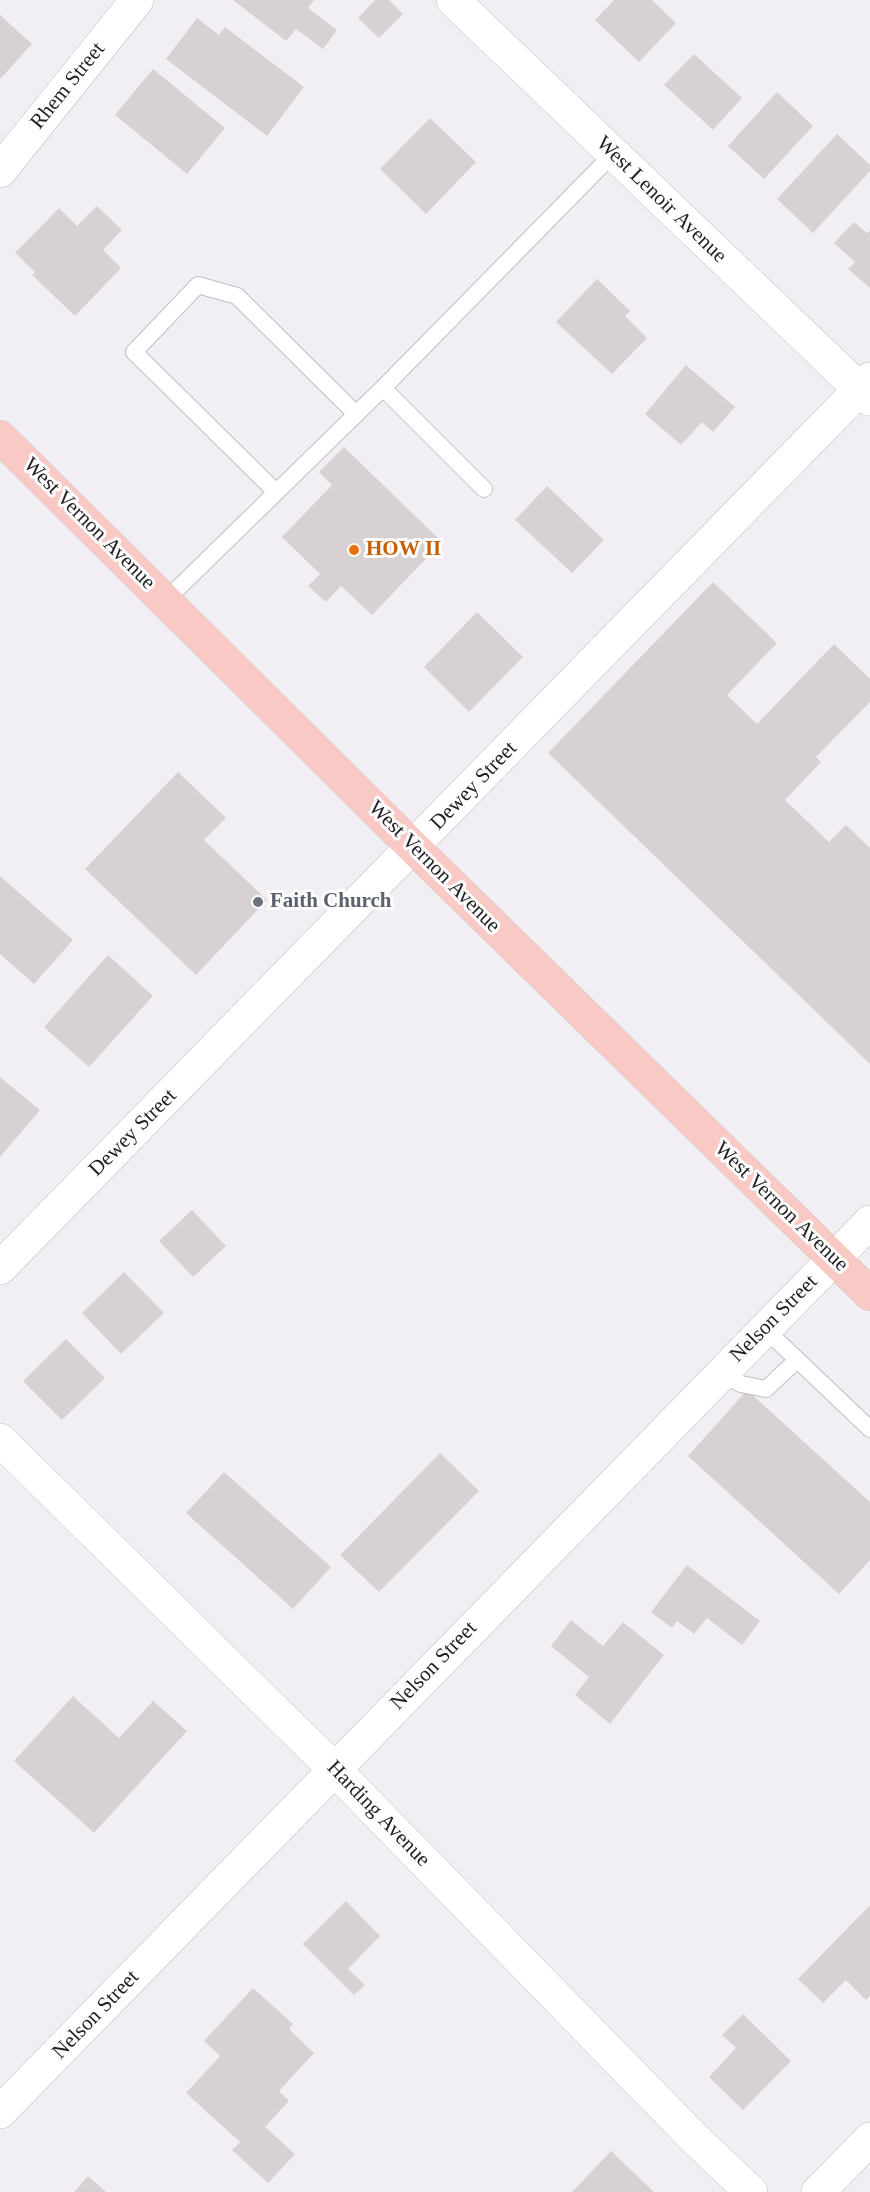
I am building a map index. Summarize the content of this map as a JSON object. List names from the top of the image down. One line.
{"streets":{"main road":["West Vernon Avenue"],"street":["Rhem Street","West Lenoir Avenue","Dewey Street","Nelson Street","Harding Avenue"]},"crossings":[["West Lenoir Avenue","Dewey Street"],["West Vernon Avenue","Dewey Street"],["West Vernon Avenue","Nelson Street"],["Nelson Street","Harding Avenue"]],"places":["HOW II","Faith Church"]}
